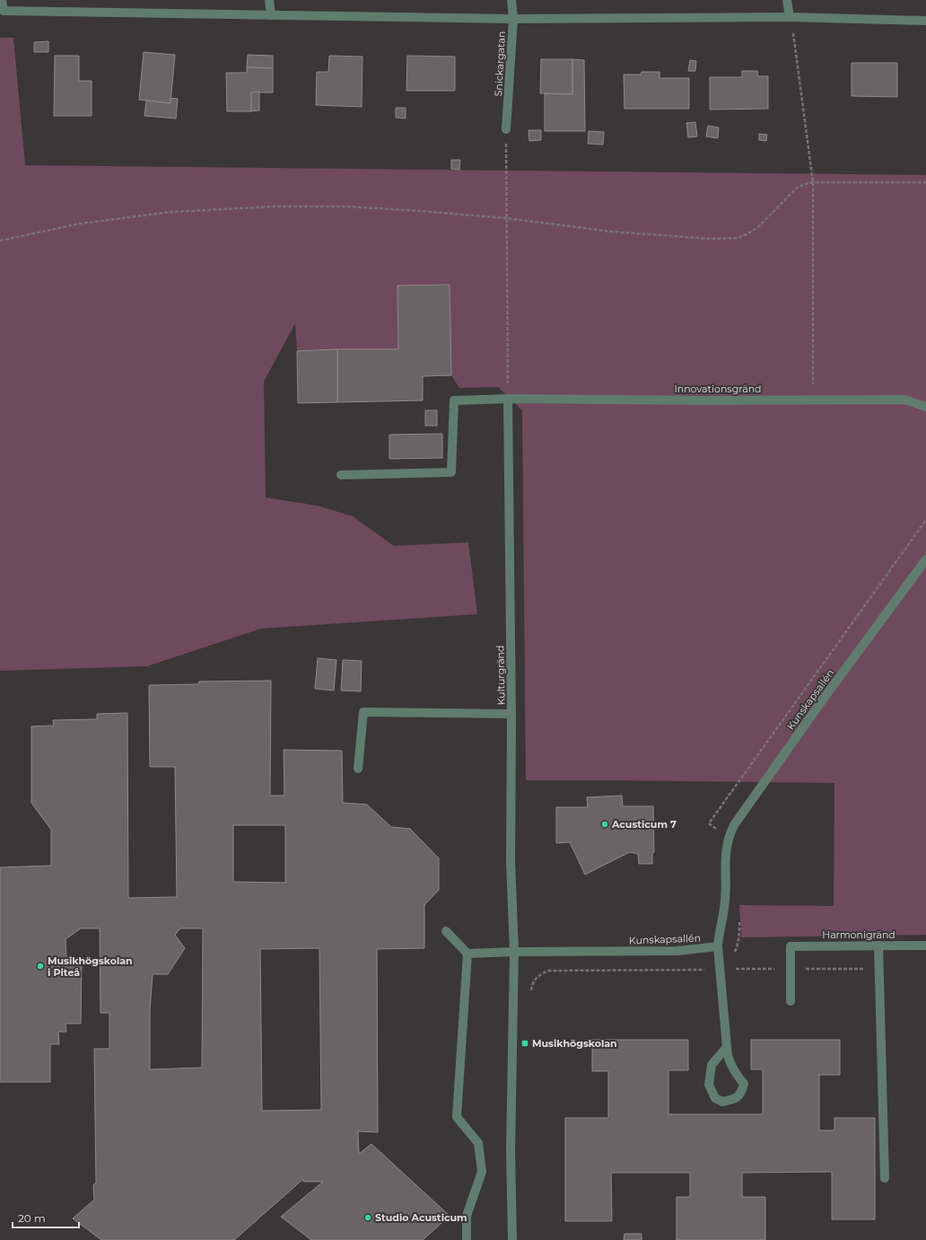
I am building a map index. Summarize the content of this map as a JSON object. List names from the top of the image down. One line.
{"streets":{"street":["Snickargatan","Innovationsgränd","Kulturgränd","Kunskapsallén","Harmonigränd"]},"crossings":[["Innovationsgränd","Kulturgränd"],["Kulturgränd","Kunskapsallén"]],"places":{"other":["Acusticum 7","Musikhögskolan i Piteå","Studio Acusticum"],"transit":["Musikhögskolan"]},"scale_bar":"20 m"}
